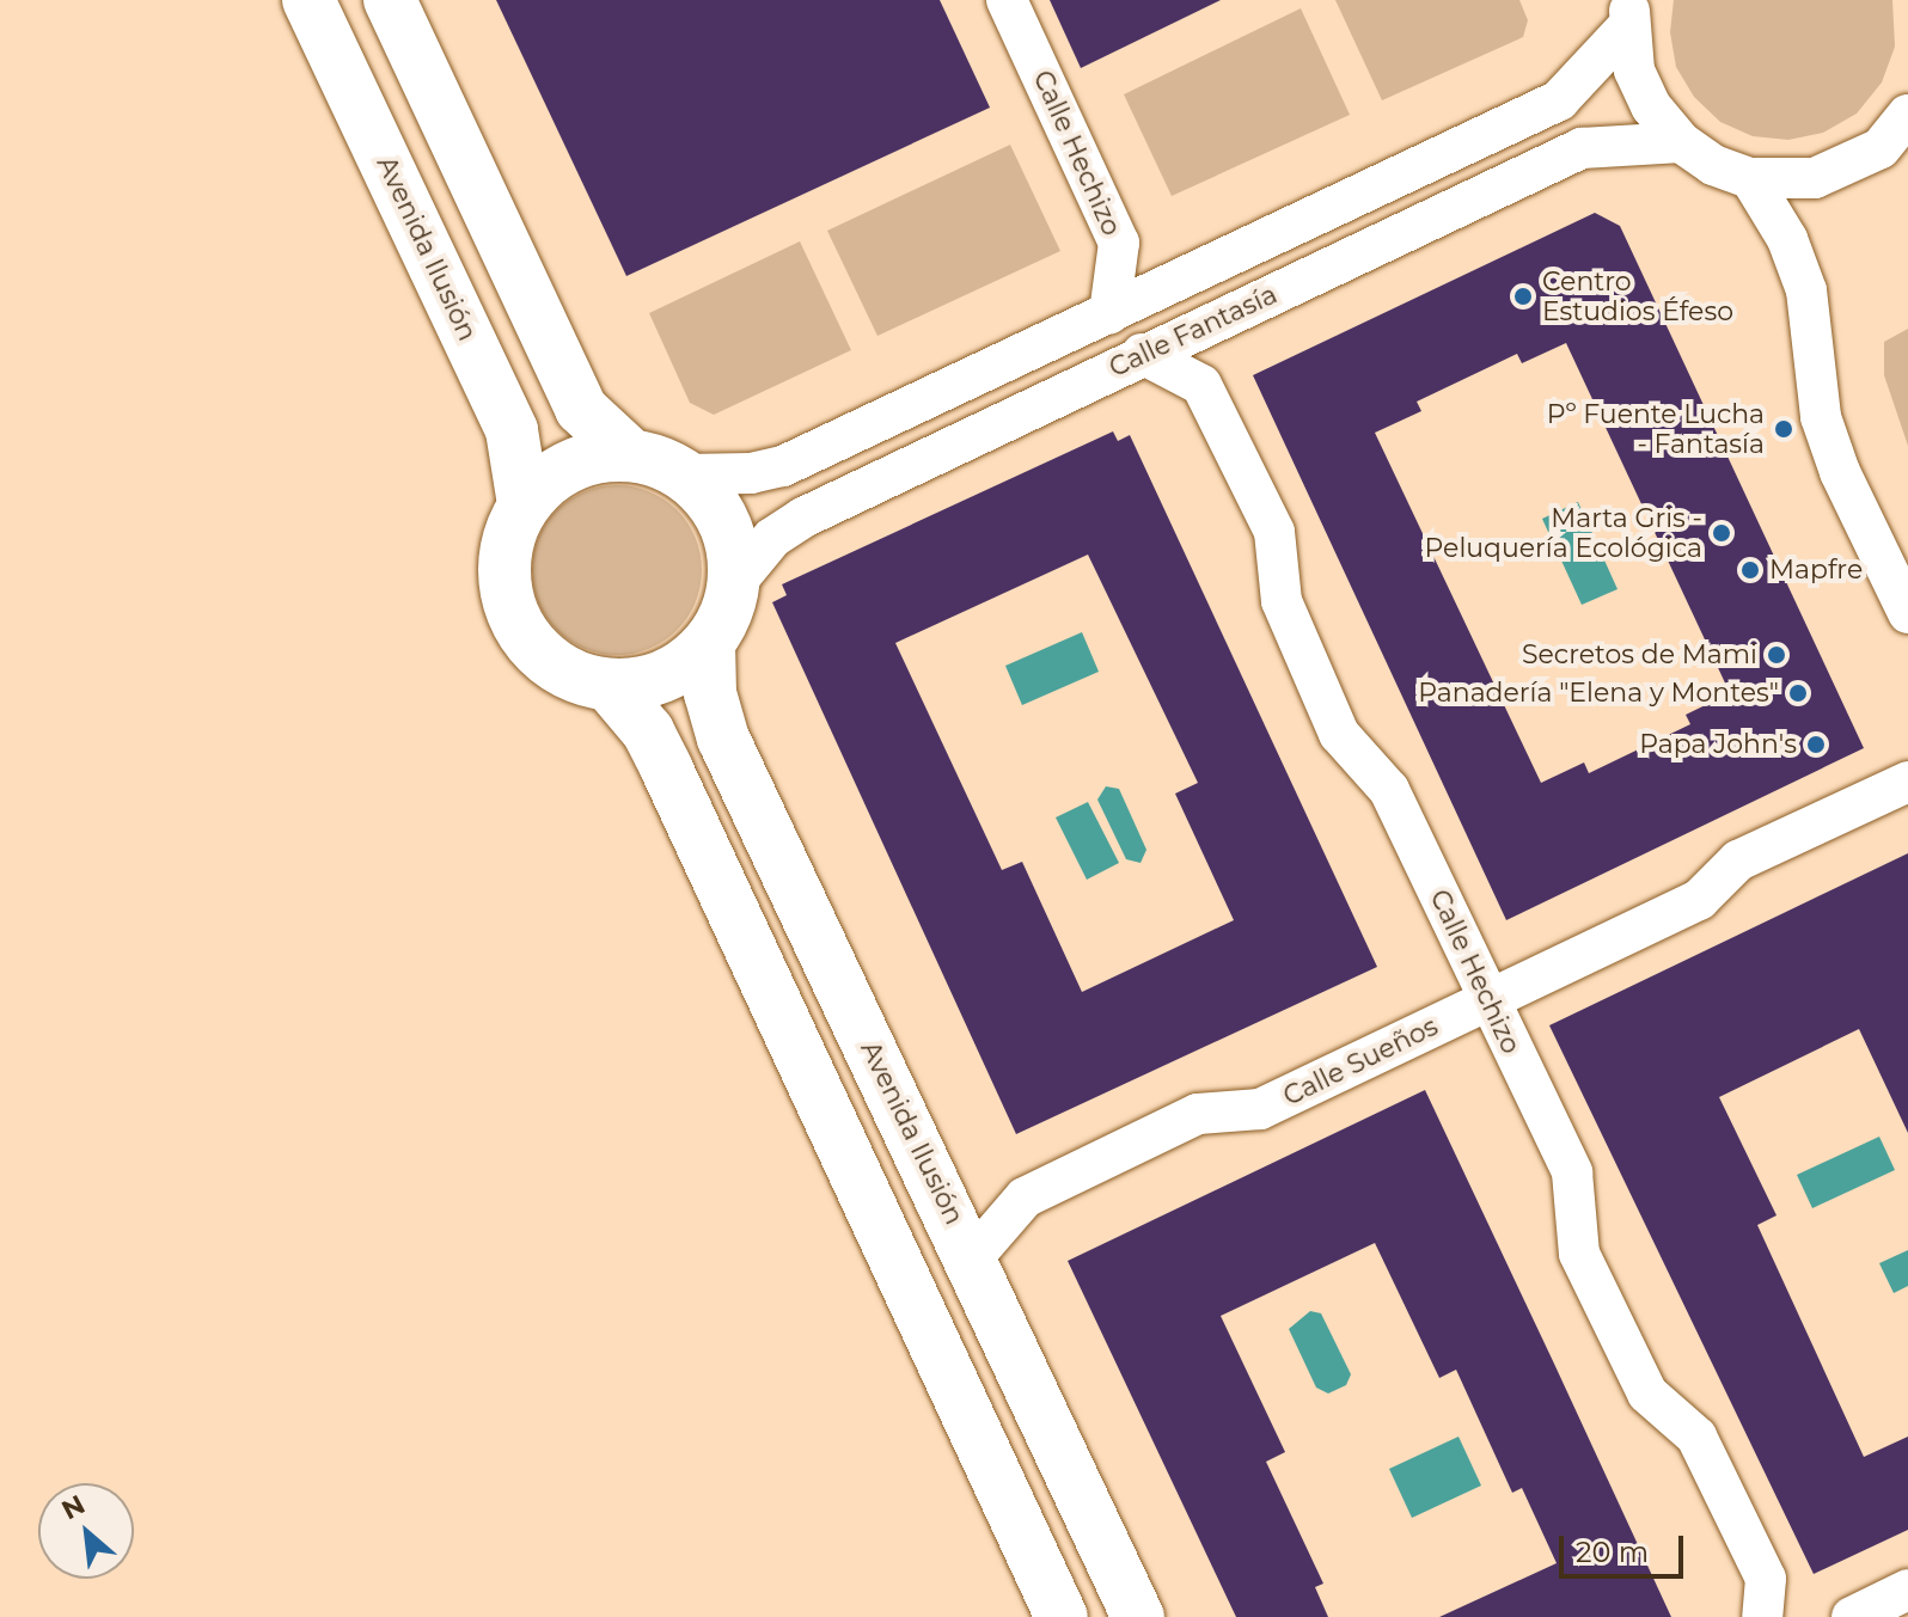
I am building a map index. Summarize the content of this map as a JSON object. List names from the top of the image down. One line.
{"streets":{"main road":["Avenida Ilusión"],"street":["Calle Hechizo","Calle Fantasía","Calle Sueños"]},"crossings":[["Calle Hechizo","Calle Fantasía"],["Calle Hechizo","Calle Sueños"],["Avenida Ilusión","Calle Fantasía"],["Avenida Ilusión","Calle Sueños"]],"places":["Centro Estudios Éfeso","Pº Fuente Lucha - Fantasía","Marta Gris - Peluquería Ecológica","Mapfre","Secretos de Mami","Panadería \"Elena y Montes\"","Papa John's"],"scale_bar":"20 m","north":"top left"}
